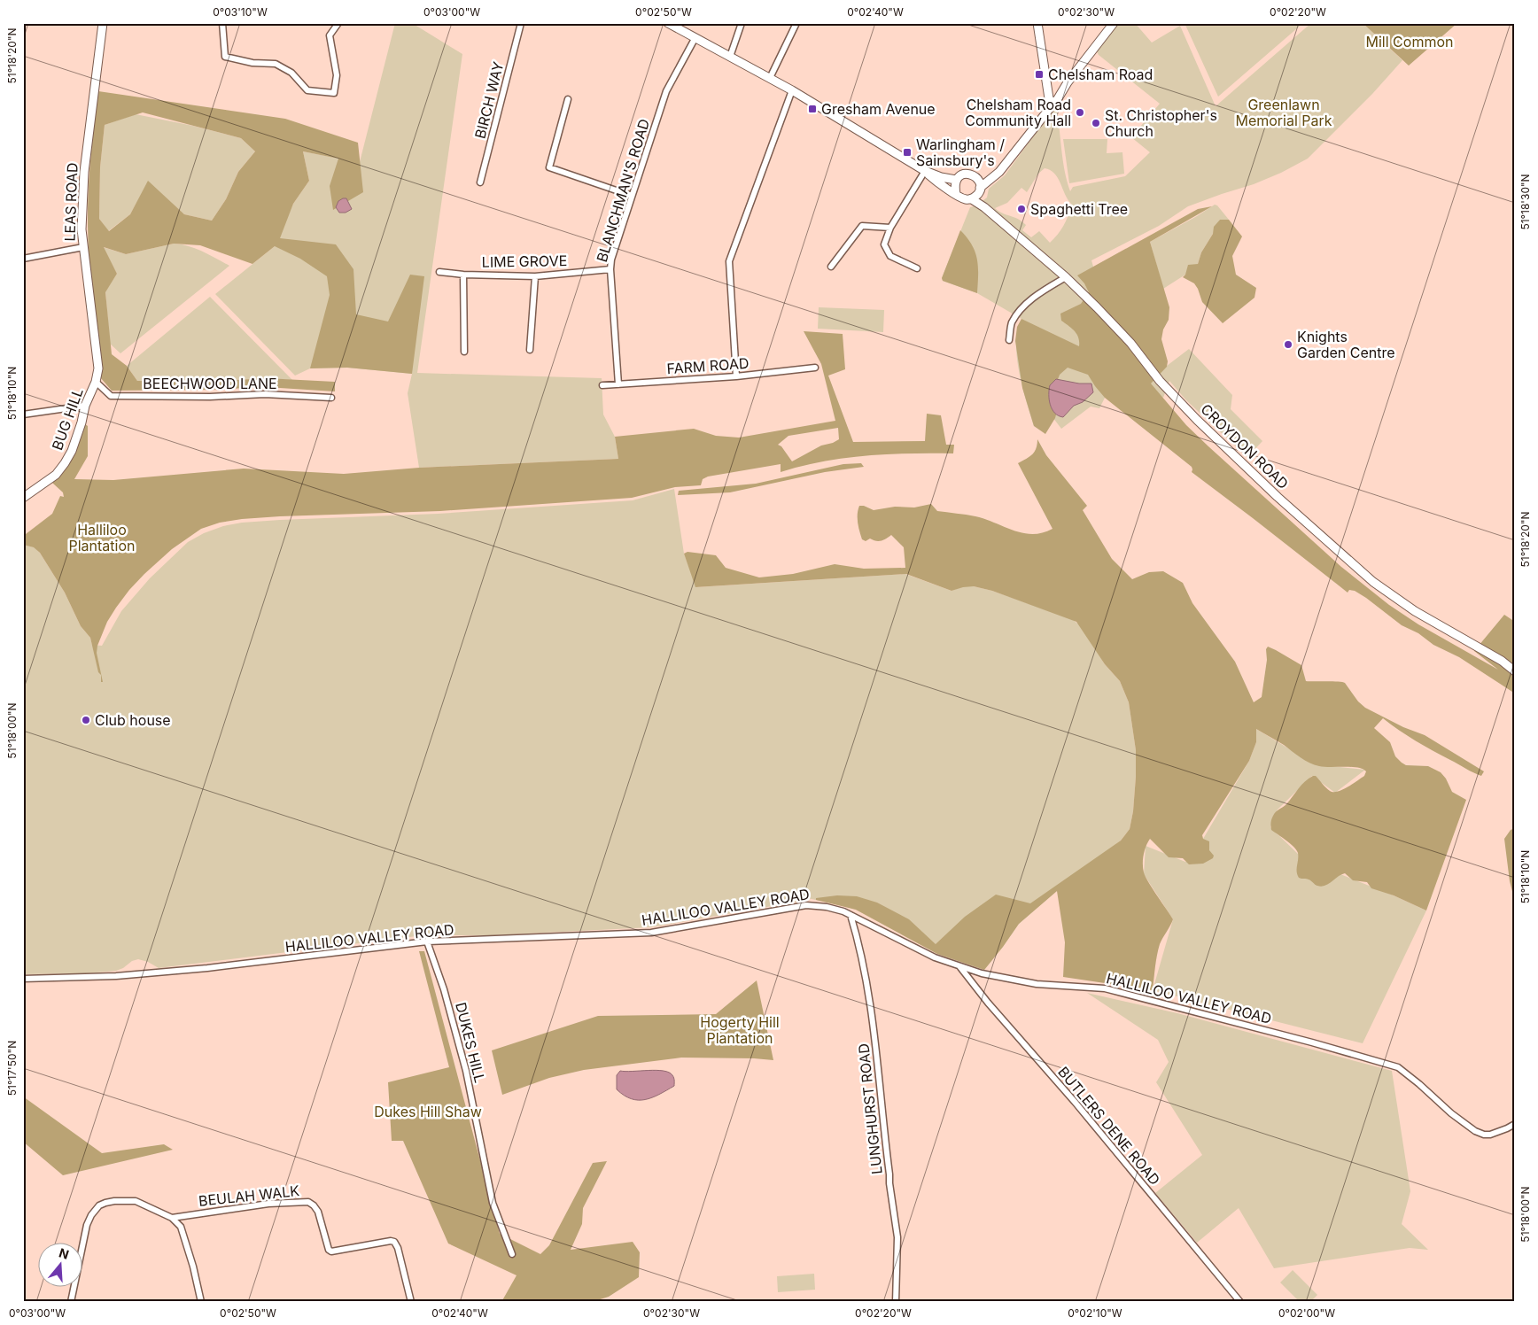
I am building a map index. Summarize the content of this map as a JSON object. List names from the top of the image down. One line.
{"streets":{"main road":["LEAS ROAD","BUG HILL","CROYDON ROAD"],"street":["BIRCH WAY","BLANCHMAN'S ROAD","LIME GROVE","FARM ROAD","BEECHWOOD LANE","HALLILOO VALLEY ROAD","DUKES HILL","LUNGHURST ROAD","BUTLERS DENE ROAD","BEULAH WALK"]},"crossings":[["BLANCHMAN'S ROAD","LIME GROVE"],["BLANCHMAN'S ROAD","FARM ROAD"],["LEAS ROAD","BEECHWOOD LANE"],["LEAS ROAD","BUG HILL"],["BEECHWOOD LANE","BUG HILL"],["HALLILOO VALLEY ROAD","DUKES HILL"],["HALLILOO VALLEY ROAD","LUNGHURST ROAD"],["HALLILOO VALLEY ROAD","BUTLERS DENE ROAD"]],"parks":["Mill Common","Greenlawn Memorial Park","Halliloo Plantation","Hogerty Hill Plantation","Dukes Hill Shaw"],"places":{"transit":["Chelsham Road","Gresham Avenue","Warlingham / Sainsbury's"],"other":["Chelsham Road Community Hall","St. Christopher's Church","Spaghetti Tree","Knights Garden Centre","Club house"]},"north":"top","coordinates":["0°03'10\"W","0°03'00\"W","0°02'50\"W","0°02'40\"W","0°02'30\"W","0°02'20\"W","51°18'20\"N","51°18'30\"N","51°18'10\"N","51°18'00\"N","51°17'50\"N","0°02'10\"W","0°02'00\"W"]}
